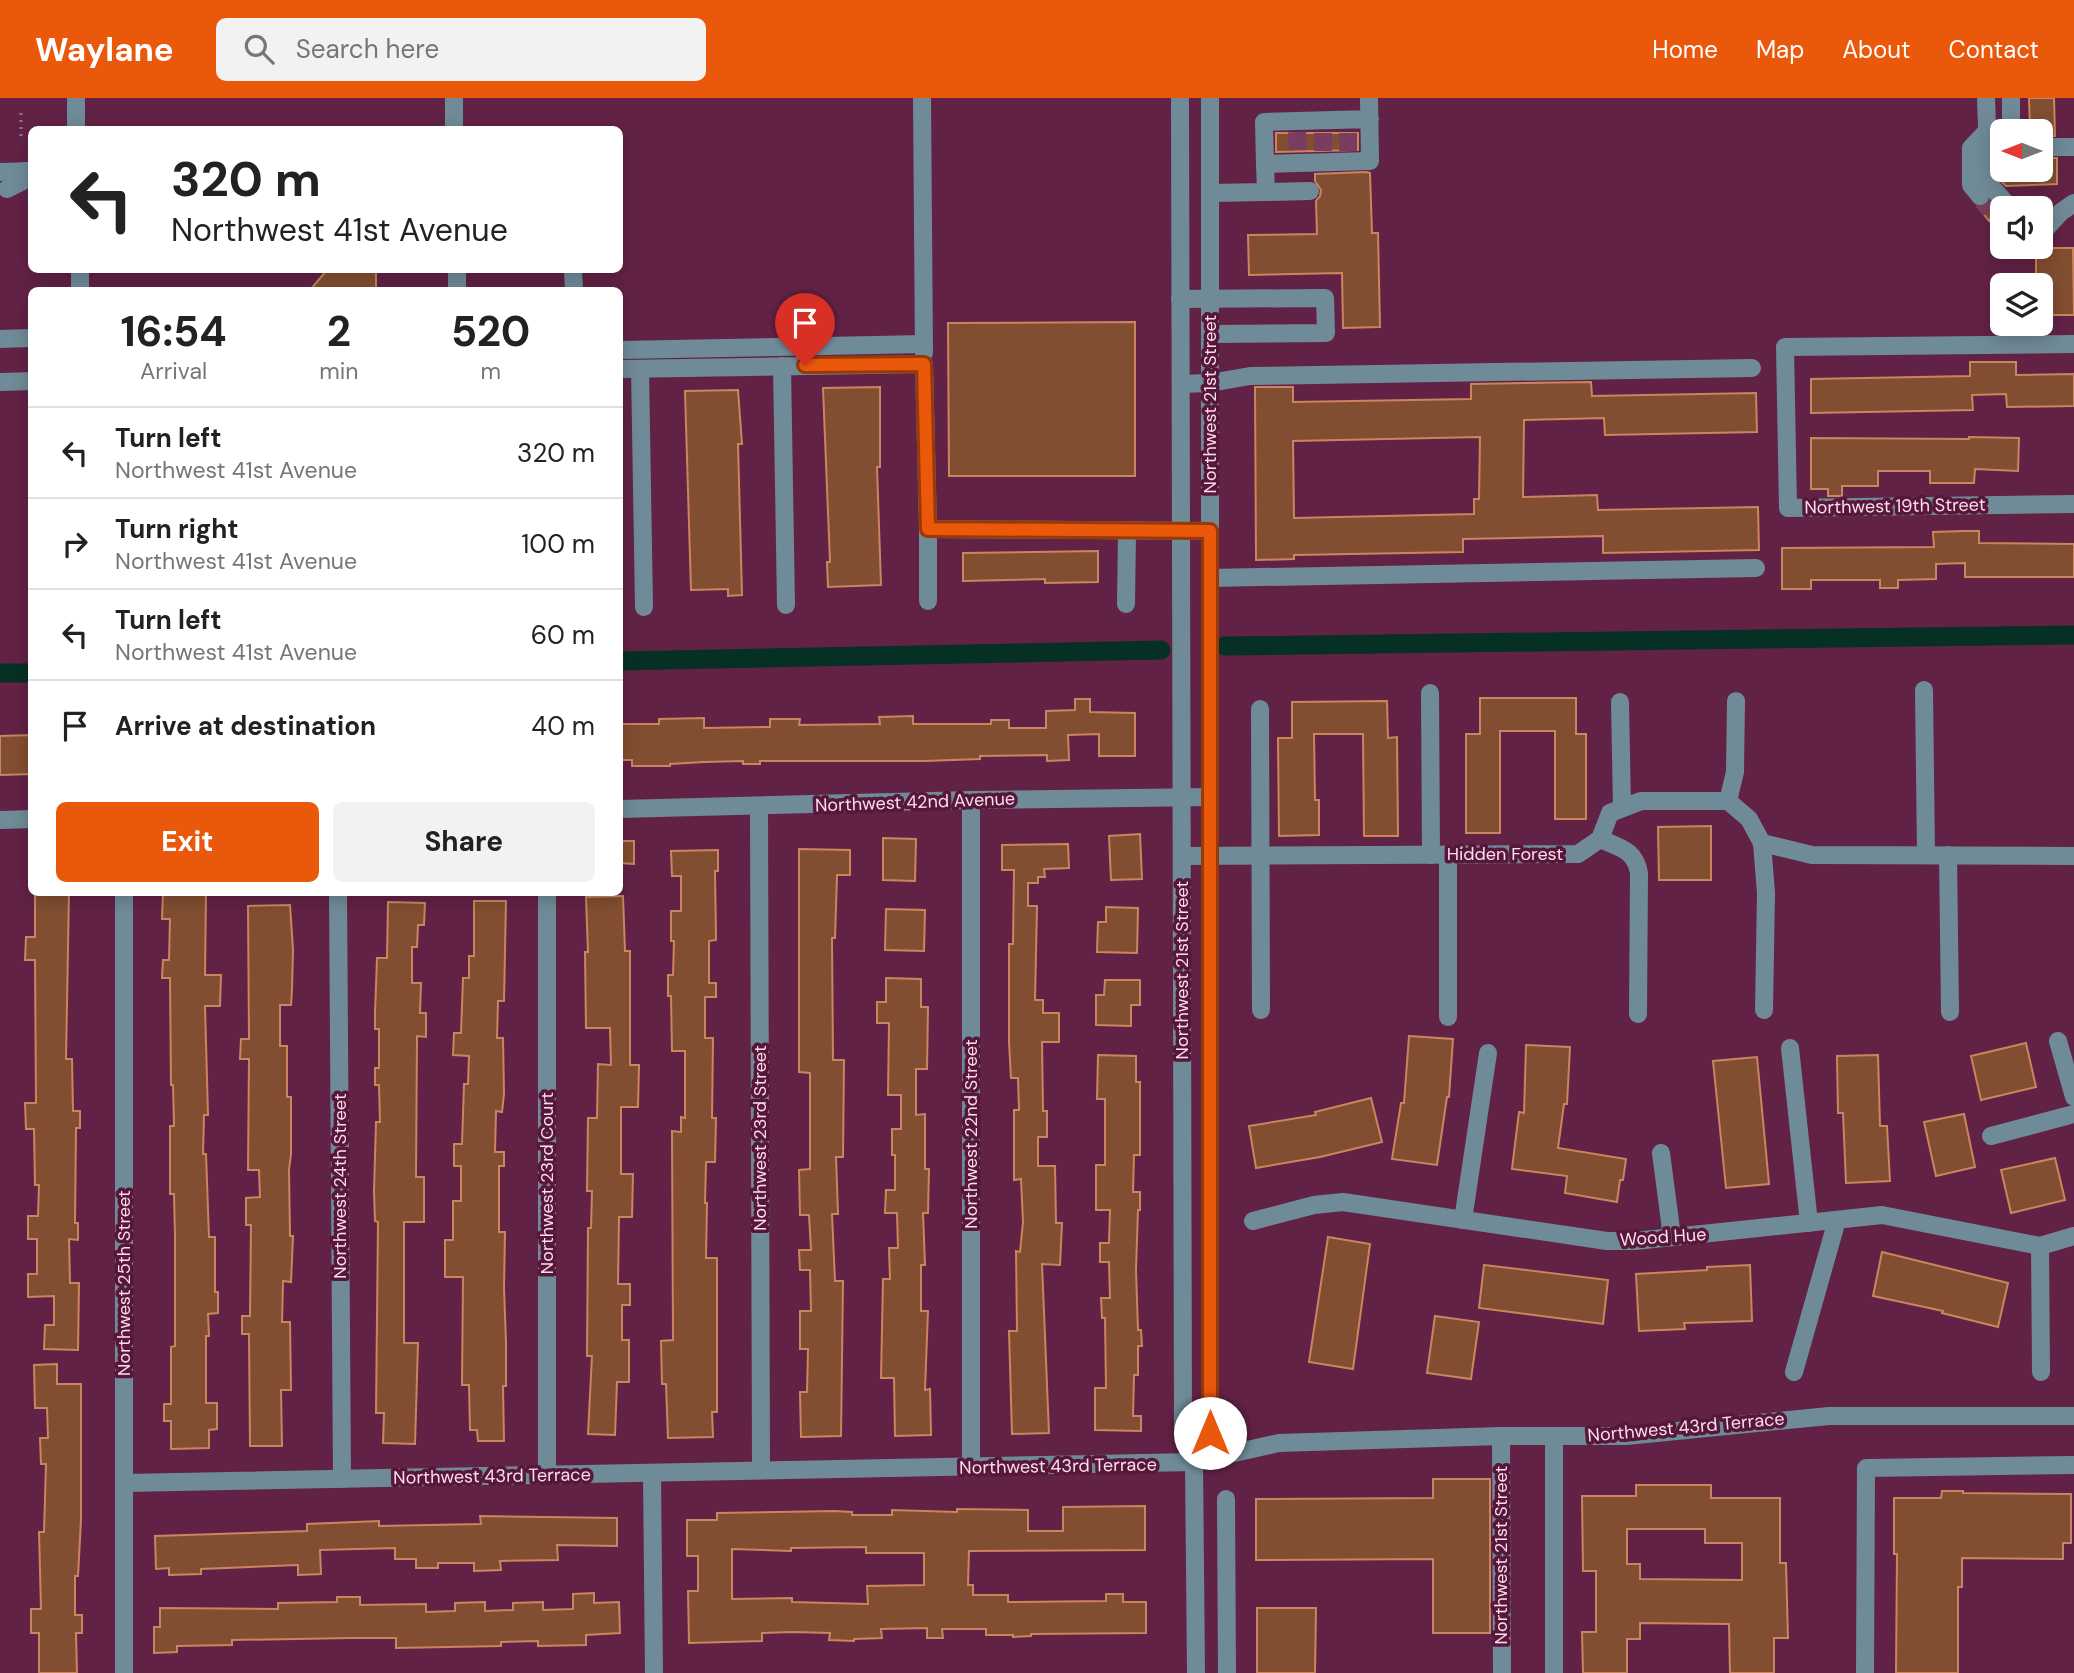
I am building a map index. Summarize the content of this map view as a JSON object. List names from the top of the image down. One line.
{"streets":{"street":["Northwest 21st Street","Northwest 19th Street","Northwest 42nd Avenue","Hidden Forest","Northwest 22nd Street","Northwest 23rd Street","Northwest 23rd Court","Northwest 24th Street","Wood Hue","Northwest 25th Street","Northwest 43rd Terrace"]},"crossings":[["Northwest 21st Street","Northwest 42nd Avenue"],["Northwest 21st Street","Hidden Forest"],["Northwest 21st Street","Northwest 43rd Terrace"],["Northwest 42nd Avenue","Northwest 22nd Street"],["Northwest 42nd Avenue","Northwest 23rd Street"],["Northwest 22nd Street","Northwest 43rd Terrace"],["Northwest 23rd Street","Northwest 43rd Terrace"],["Northwest 23rd Court","Northwest 43rd Terrace"],["Northwest 24th Street","Northwest 43rd Terrace"],["Northwest 25th Street","Northwest 43rd Terrace"]],"north":"left","page":{"header":"Waylane","search":"Search here","nav":["Home","Map","About","Contact"],"turn":["320 m","Northwest 41st Avenue"],"eta":["16:54","Arrival","2","min","520","m"],"list":[{"name":"Turn left","note":"Northwest 41st Avenue","value":"320 m"},{"name":"Turn right","note":"Northwest 41st Avenue","value":"100 m"},{"name":"Turn left","note":"Northwest 41st Avenue","value":"60 m"},{"name":"Arrive at destination","value":"40 m"}],"buttons":["Exit","Share"]}}
